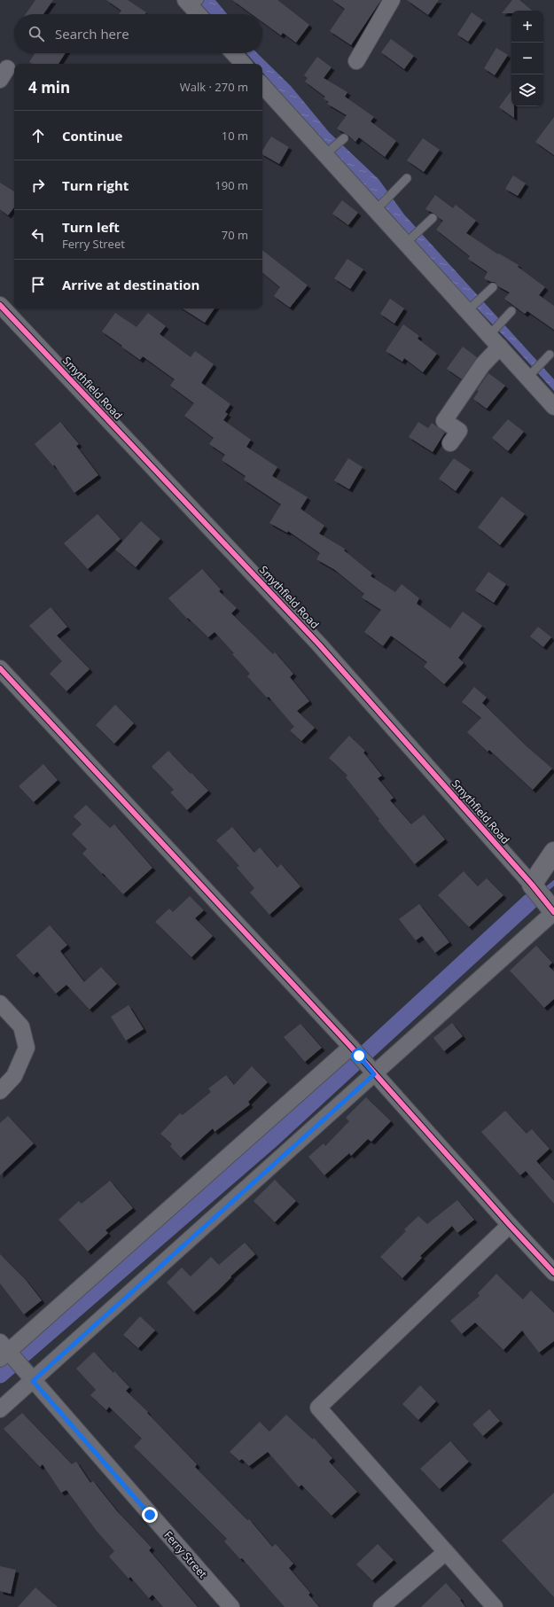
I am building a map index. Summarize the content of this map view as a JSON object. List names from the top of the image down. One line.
{"streets":{"street":["Smythfield Road","Ferry Street"]},"page":{"map_buttons":["+","−"],"search":"Search here","heading":["4 min","Walk · 270 m"],"list":[["Continue","10 m"],["Turn right","190 m"],["Turn left","Ferry Street","70 m"],"Arrive at destination"]}}
